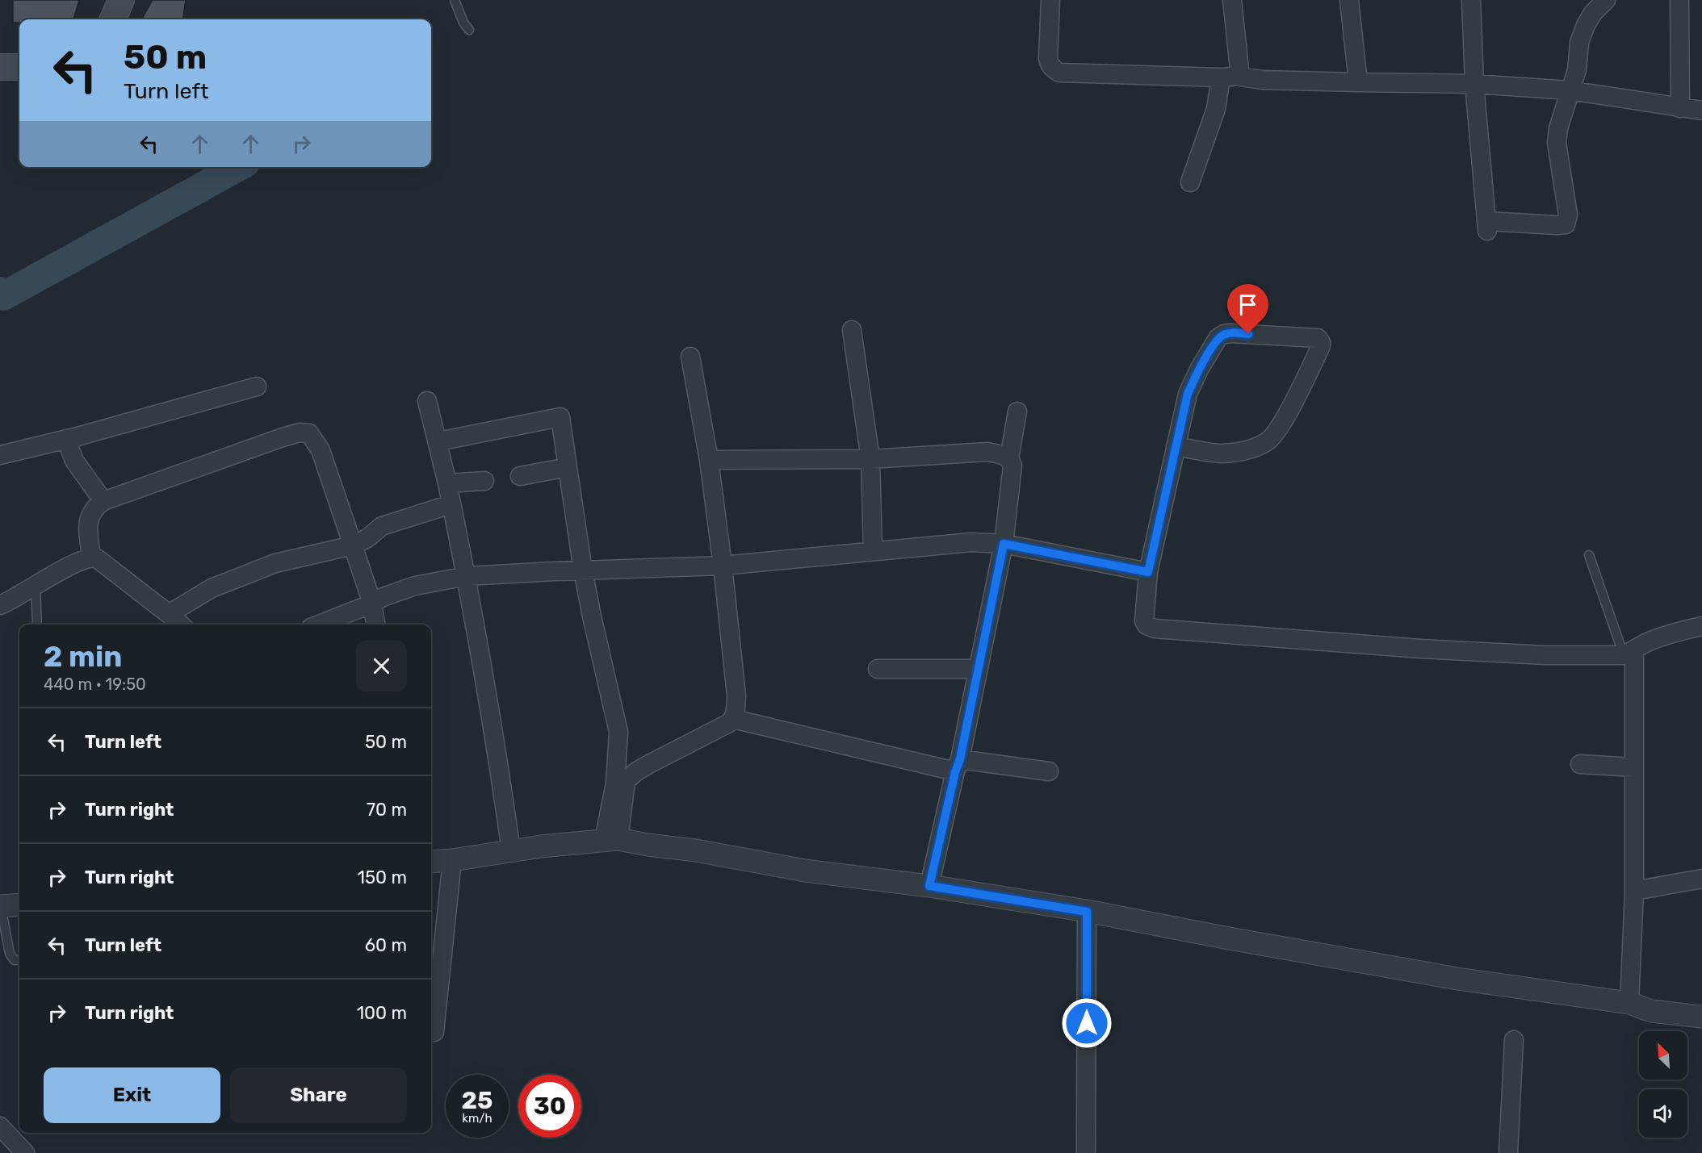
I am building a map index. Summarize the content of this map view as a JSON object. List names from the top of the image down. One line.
{"north":"top left","page":{"turn":["50 m","Turn left"],"heading":["2 min","440 m · 19:50"],"list":[{"name":"Turn left","value":"50 m"},{"name":"Turn right","value":"70 m"},{"name":"Turn right","value":"150 m"},{"name":"Turn left","value":"60 m"},{"name":"Turn right","value":"100 m"}],"buttons":["Exit","Share"],"speed":"25 km/h","limit":"30"}}
